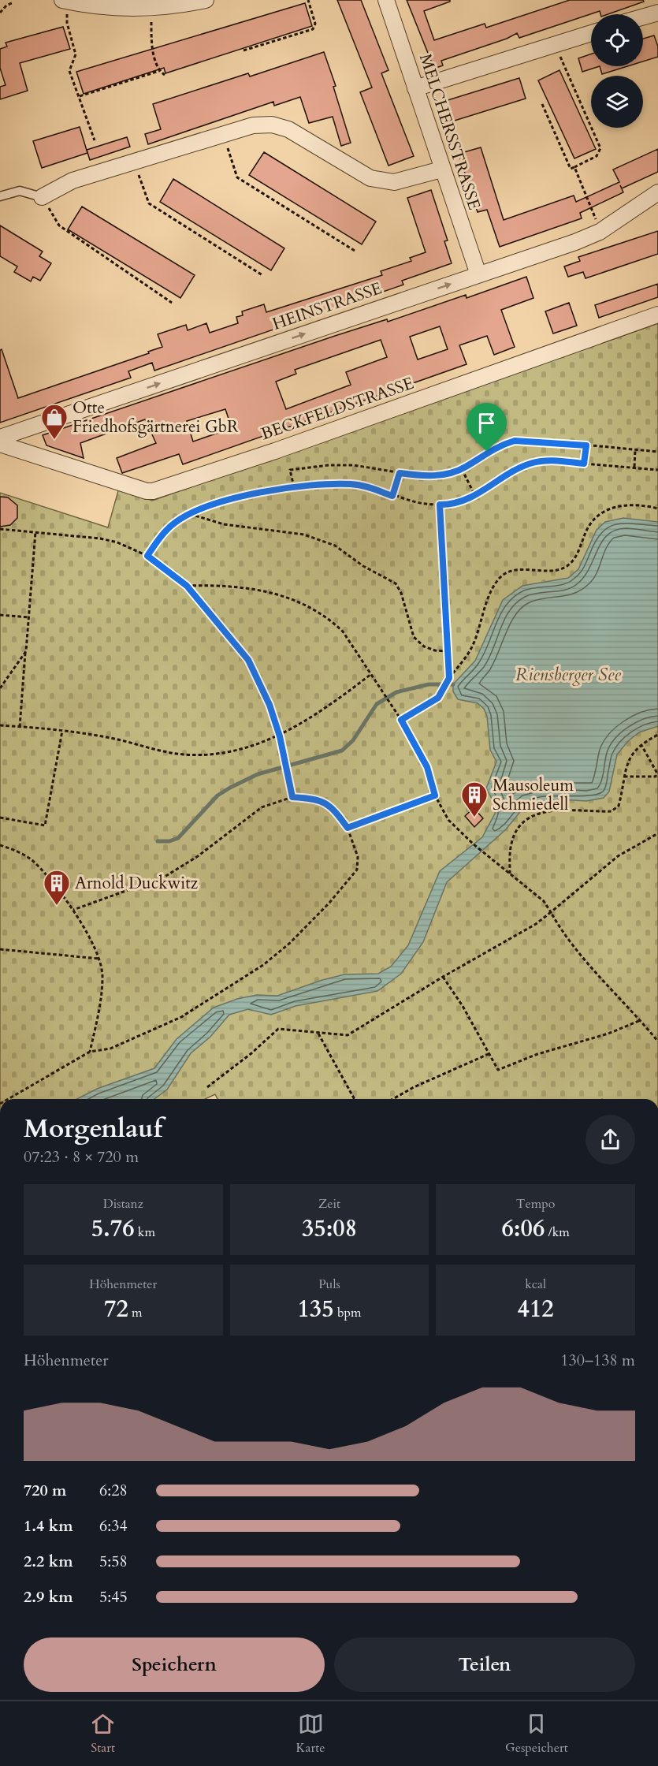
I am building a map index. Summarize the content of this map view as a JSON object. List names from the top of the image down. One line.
{"streets":{"street":["MELCHERSSTRASSE","HEINSTRASSE","BECKFELDSTRASSE"]},"crossings":[["MELCHERSSTRASSE","HEINSTRASSE"]],"one_way":["HEINSTRASSE"],"water":["Riensberger See"],"places":{"shop":["Otte Friedhofsgärtnerei GbR"],"building":["Mausoleum Schmiedell","Arnold Duckwitz"]},"page":{"heading":["Morgenlauf","07:23 · 8 × 720 m"],"stats":[["Distanz","5.76 km"],["Zeit","35:08"],["Tempo","6:06 /km"],["Höhenmeter","72 m"],["Puls","135 bpm"],["kcal","412"]],"chart":["Höhenmeter","130–138 m"],"list":[{"name":"720 m","note":"6:28"},{"name":"1.4 km","note":"6:34"},{"name":"2.2 km","note":"5:58"},{"name":"2.9 km","note":"5:45"}],"buttons":["Speichern","Teilen"],"tabs":["Start","Karte","Gespeichert"]}}
